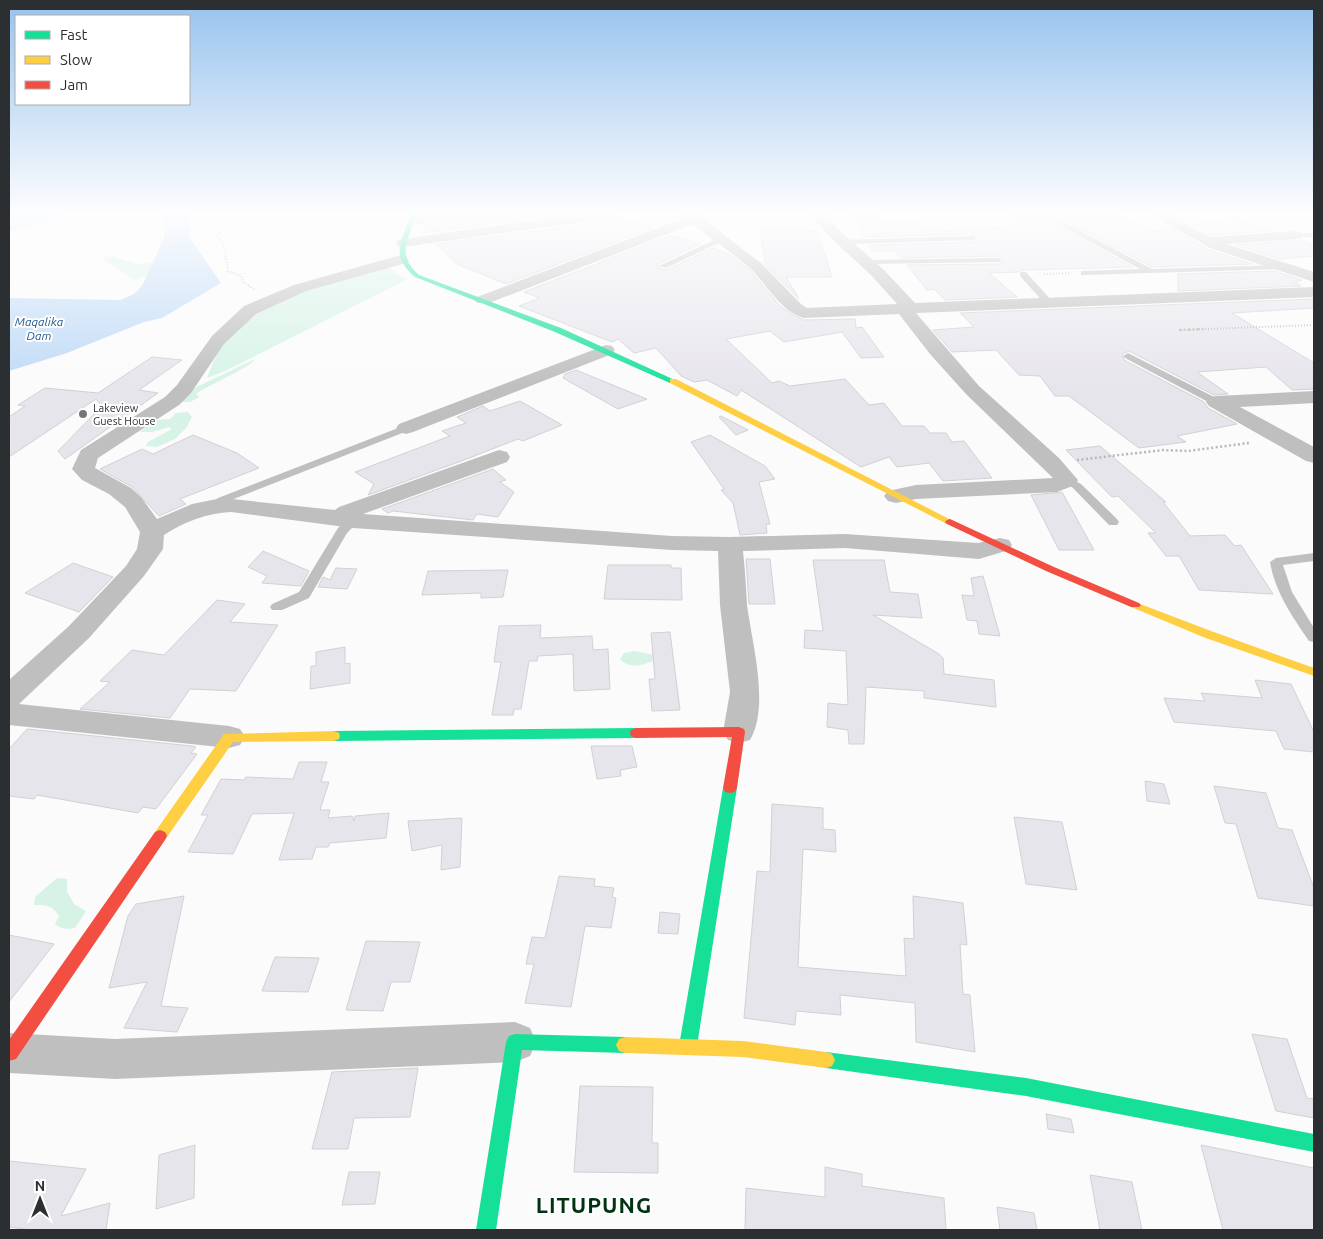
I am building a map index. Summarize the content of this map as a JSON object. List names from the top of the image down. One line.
{"districts":["LITUPUNG"],"water":["Maqalika Dam"],"places":["Lakeview Guest House"],"legend":["Fast","Slow","Jam"],"north":"top"}
